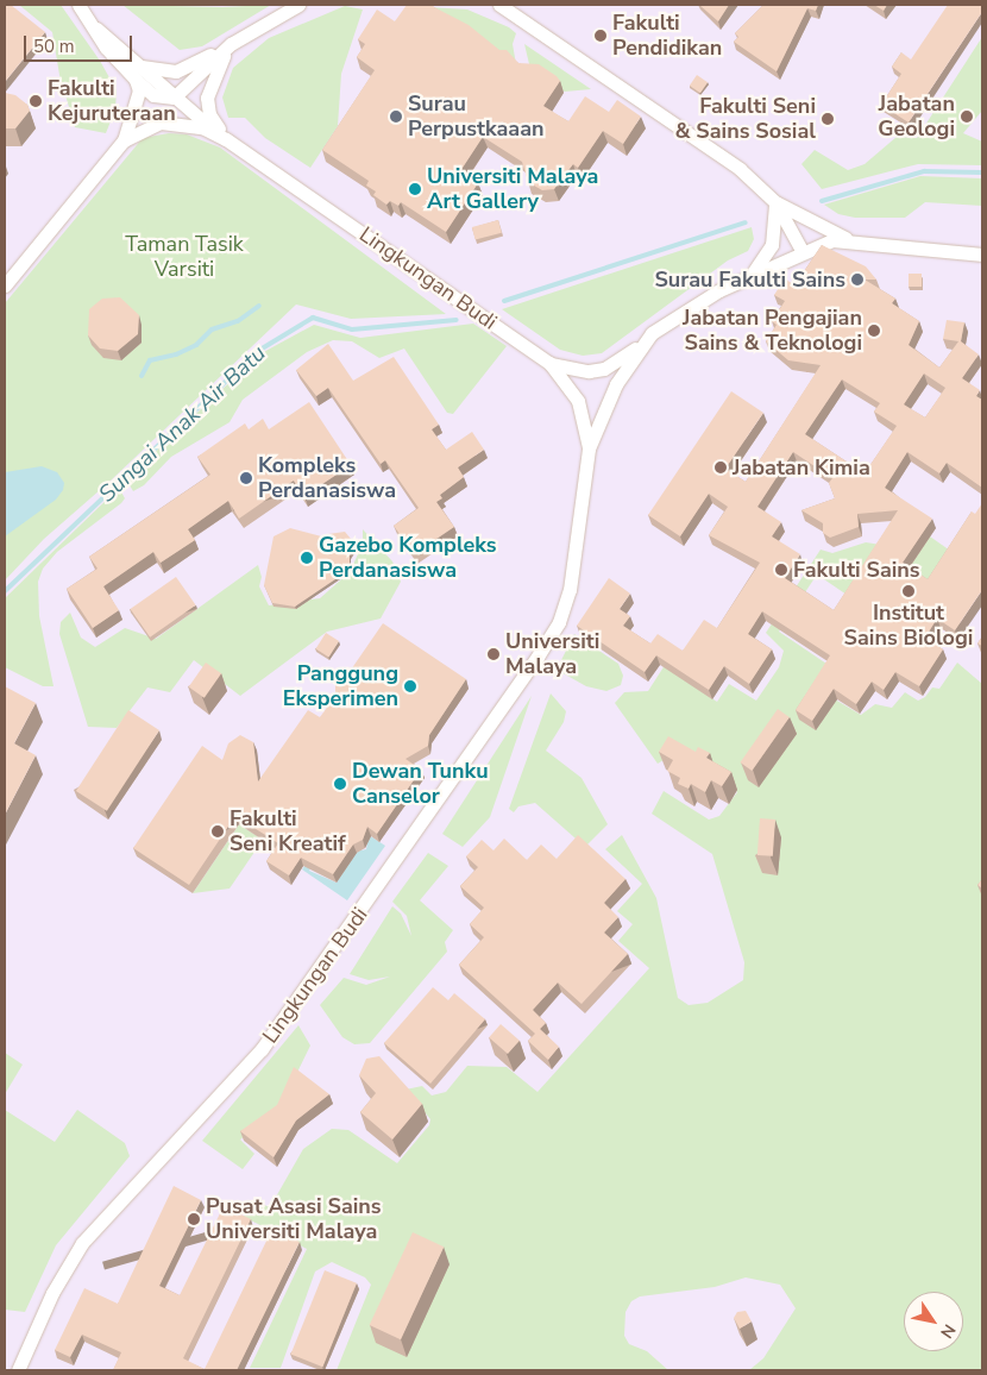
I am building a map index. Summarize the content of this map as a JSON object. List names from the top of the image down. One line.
{"streets":{"street":["Lingkungan Budi"]},"water":["Sungai Anak Air Batu"],"parks":["Taman Tasik Varsiti"],"places":["Fakulti Pendidikan","Fakulti Kejuruteraan","Surau Perpustkaaan","Jabatan Geologi","Fakulti Seni & Sains Sosial","Universiti Malaya Art Gallery","Surau Fakulti Sains","Jabatan Pengajian Sains & Teknologi","Jabatan Kimia","Kompleks Perdanasiswa","Gazebo Kompleks Perdanasiswa","Fakulti Sains","Institut Sains Biologi","Universiti Malaya","Panggung Eksperimen","Dewan Tunku Canselor","Fakulti Seni Kreatif","Pusat Asasi Sains Universiti Malaya"],"scale_bar":"50 m","north":"bottom right"}
